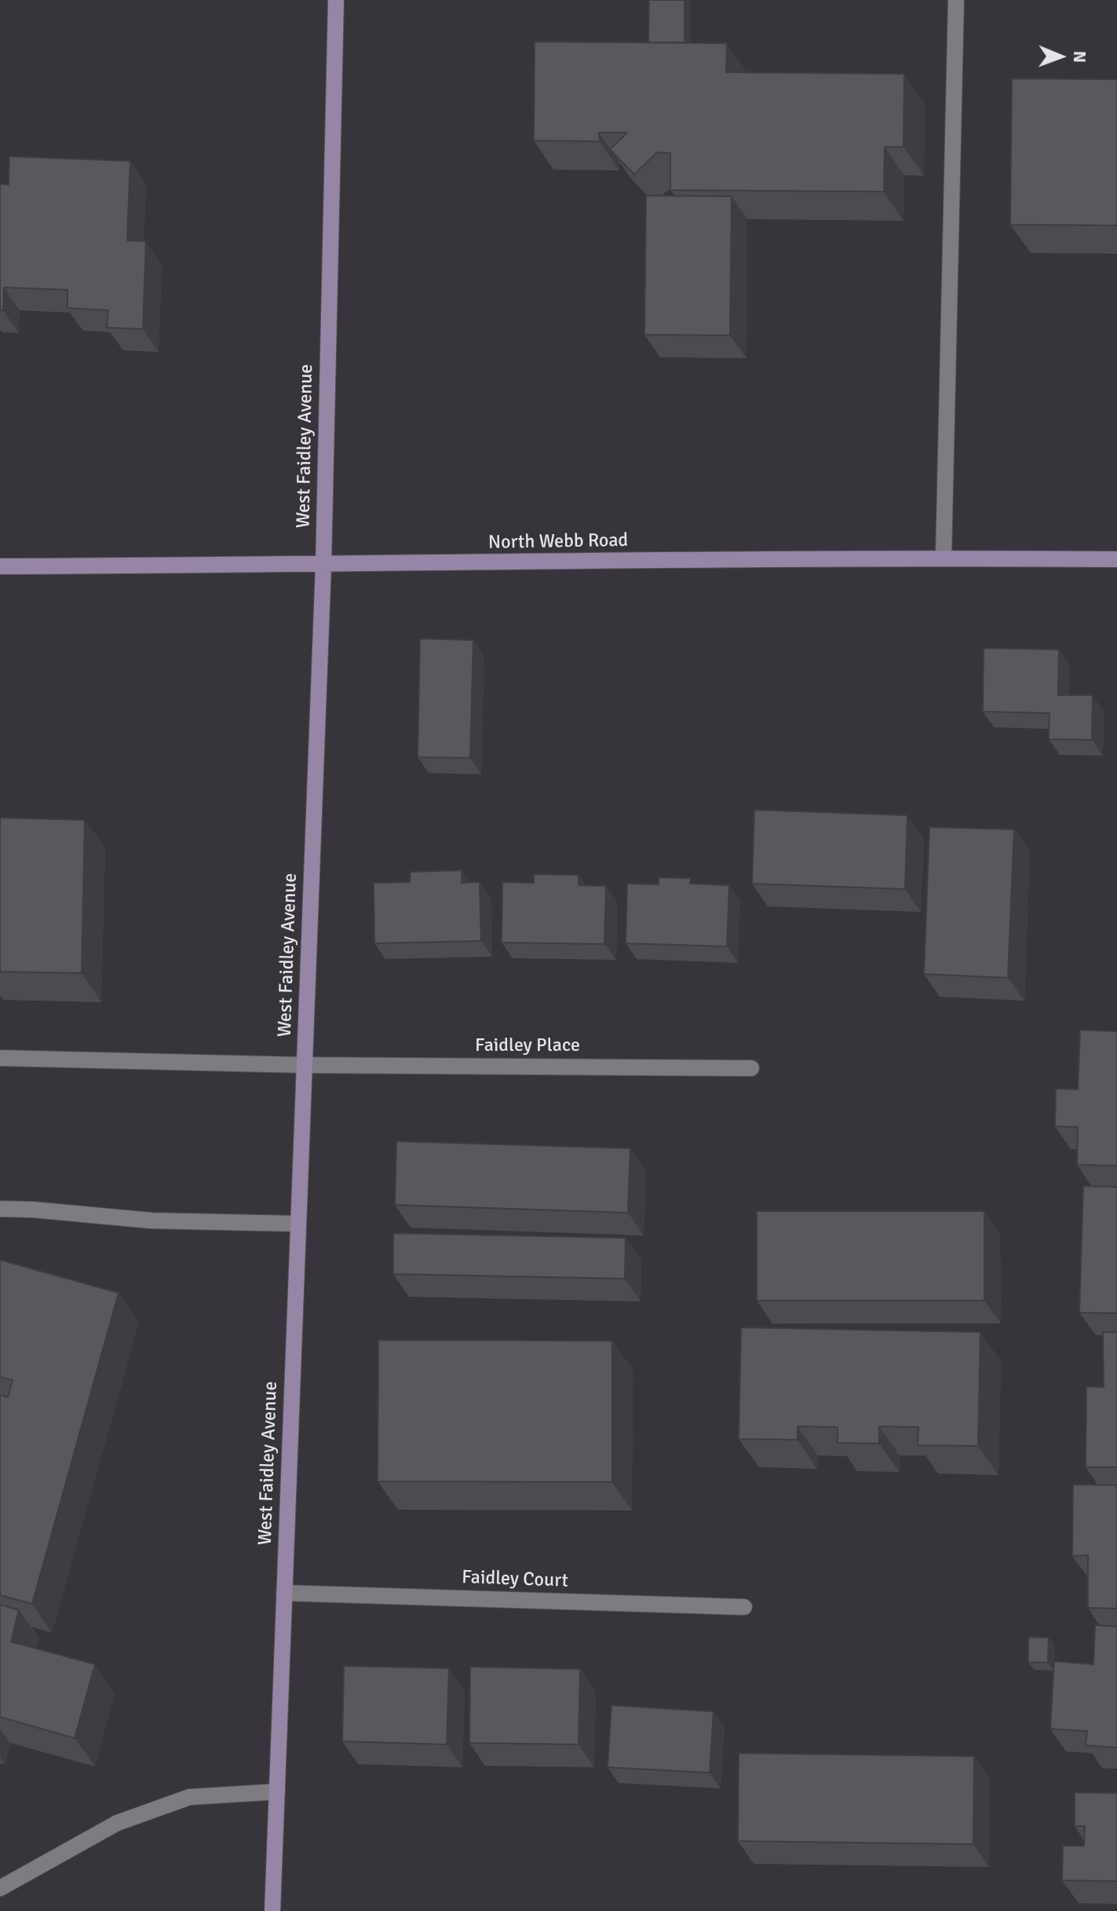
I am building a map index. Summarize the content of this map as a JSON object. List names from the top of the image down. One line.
{"streets":{"street":["West Faidley Avenue","North Webb Road","Faidley Place","Faidley Court"]},"crossings":[["West Faidley Avenue","North Webb Road"],["West Faidley Avenue","Faidley Place"],["West Faidley Avenue","Faidley Court"]],"north":"right"}
